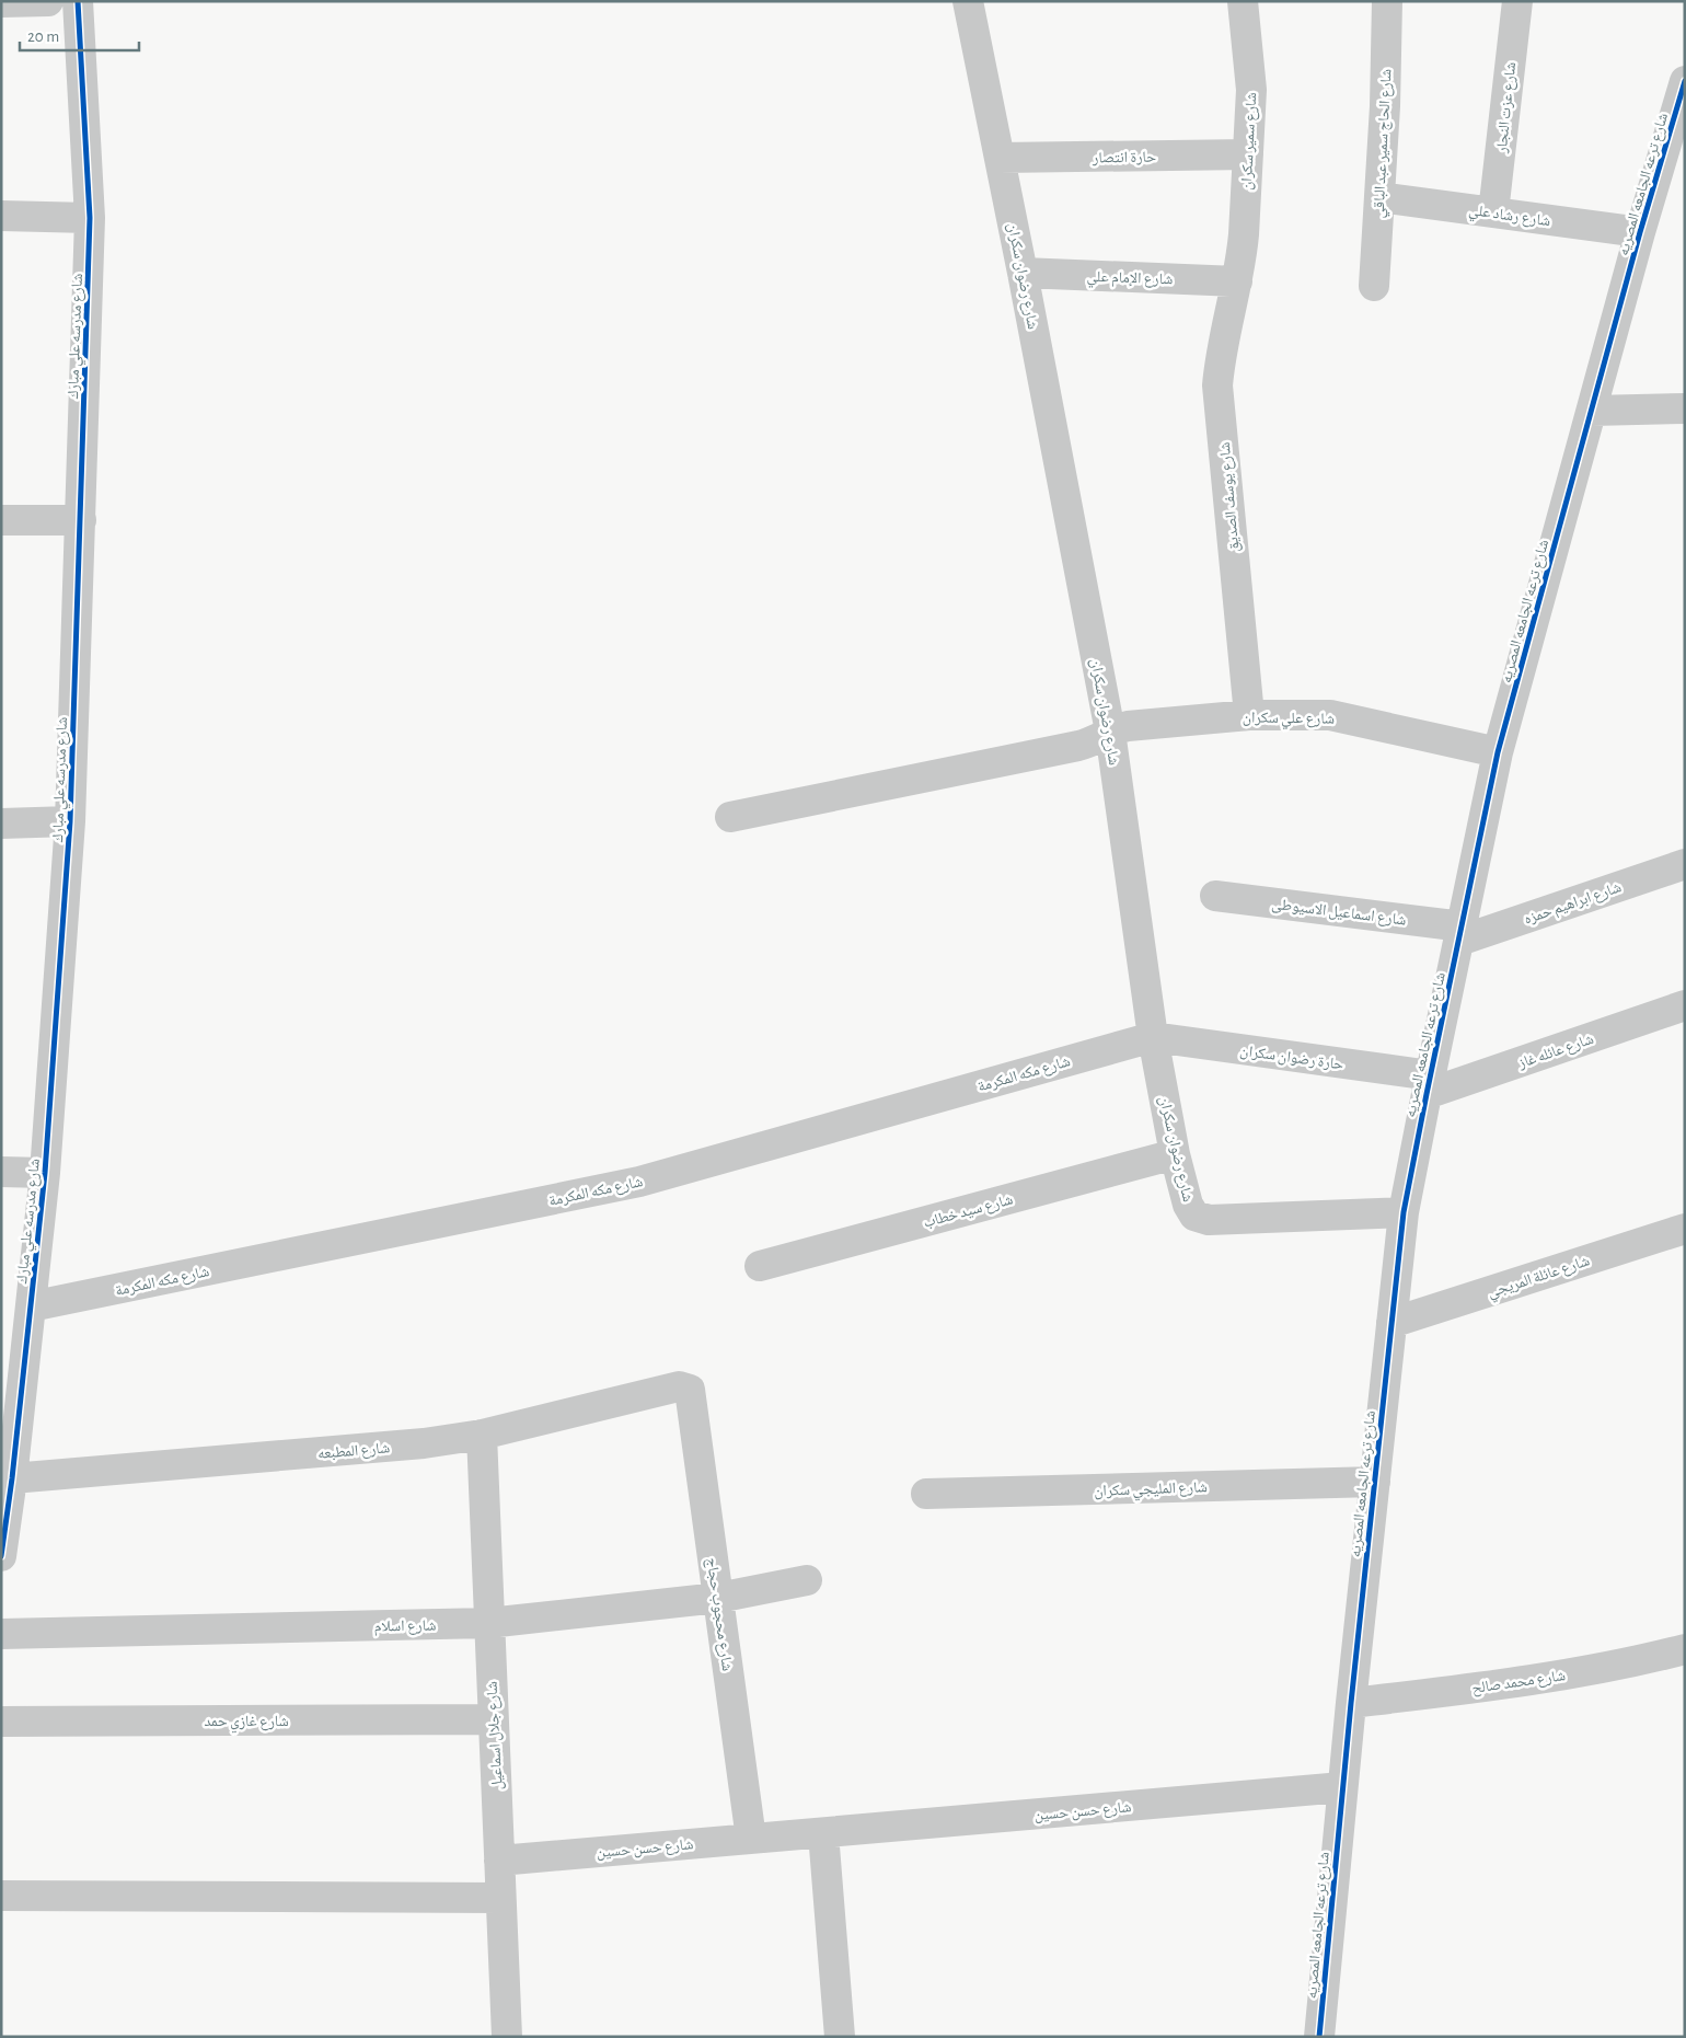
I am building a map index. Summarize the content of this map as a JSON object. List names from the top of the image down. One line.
{"streets":{"street":["شارع عزت النجار","شارع سمير سكران","شارع الحاج سمير عبد الباقي","حارة انتصار","شارع ترعه الجامعه المصريه","شارع رشاد علي","شارع رضوان سكران","شارع الإمام علي","شارع مدرسه علي مبارك","شارع يوسف الصديق","شارع علي سكران","شارع ابراهيم حمزه","شارع اسماعيل الاسيوطى","شارع عائله غاز","حارة رضوان سكران","شارع مكه المكرمة","شارع سيد خطاب","شارع عائلة المريجي","شارع المطبعه","شارع المليجي سكران","شارع محجوب حجاج","شارع اسلام","شارع محمد صالح","شارع غازي حمد","شارع جلال اسماعيل","شارع حسن حسين"]},"crossings":[["شارع عزت النجار","شارع رشاد علي"],["شارع سمير سكران","حارة انتصار"],["شارع سمير سكران","شارع الإمام علي"],["شارع سمير سكران","شارع يوسف الصديق"],["شارع الحاج سمير عبد الباقي","شارع رشاد علي"],["حارة انتصار","شارع رضوان سكران"],["شارع ترعه الجامعه المصريه","شارع رشاد علي"],["شارع ترعه الجامعه المصريه","شارع رضوان سكران"],["شارع ترعه الجامعه المصريه","شارع علي سكران"],["شارع ترعه الجامعه المصريه","شارع ابراهيم حمزه"],["شارع ترعه الجامعه المصريه","شارع اسماعيل الاسيوطى"],["شارع ترعه الجامعه المصريه","شارع عائله غاز"],["شارع ترعه الجامعه المصريه","حارة رضوان سكران"],["شارع ترعه الجامعه المصريه","شارع عائلة المريجي"],["شارع ترعه الجامعه المصريه","شارع المليجي سكران"],["شارع ترعه الجامعه المصريه","شارع محمد صالح"],["شارع ترعه الجامعه المصريه","شارع حسن حسين"],["شارع رضوان سكران","شارع الإمام علي"],["شارع رضوان سكران","شارع علي سكران"],["شارع رضوان سكران","حارة رضوان سكران"],["شارع رضوان سكران","شارع مكه المكرمة"],["شارع رضوان سكران","شارع سيد خطاب"],["شارع الإمام علي","شارع يوسف الصديق"],["شارع مدرسه علي مبارك","شارع مكه المكرمة"],["شارع مدرسه علي مبارك","شارع المطبعه"],["شارع يوسف الصديق","شارع علي سكران"],["شارع ابراهيم حمزه","شارع اسماعيل الاسيوطى"],["شارع عائله غاز","حارة رضوان سكران"],["حارة رضوان سكران","شارع مكه المكرمة"],["شارع المطبعه","شارع محجوب حجاج"],["شارع المطبعه","شارع جلال اسماعيل"],["شارع محجوب حجاج","شارع اسلام"],["شارع محجوب حجاج","شارع حسن حسين"],["شارع اسلام","شارع جلال اسماعيل"],["شارع غازي حمد","شارع جلال اسماعيل"],["شارع جلال اسماعيل","شارع حسن حسين"]],"scale_bar":"20 m"}
